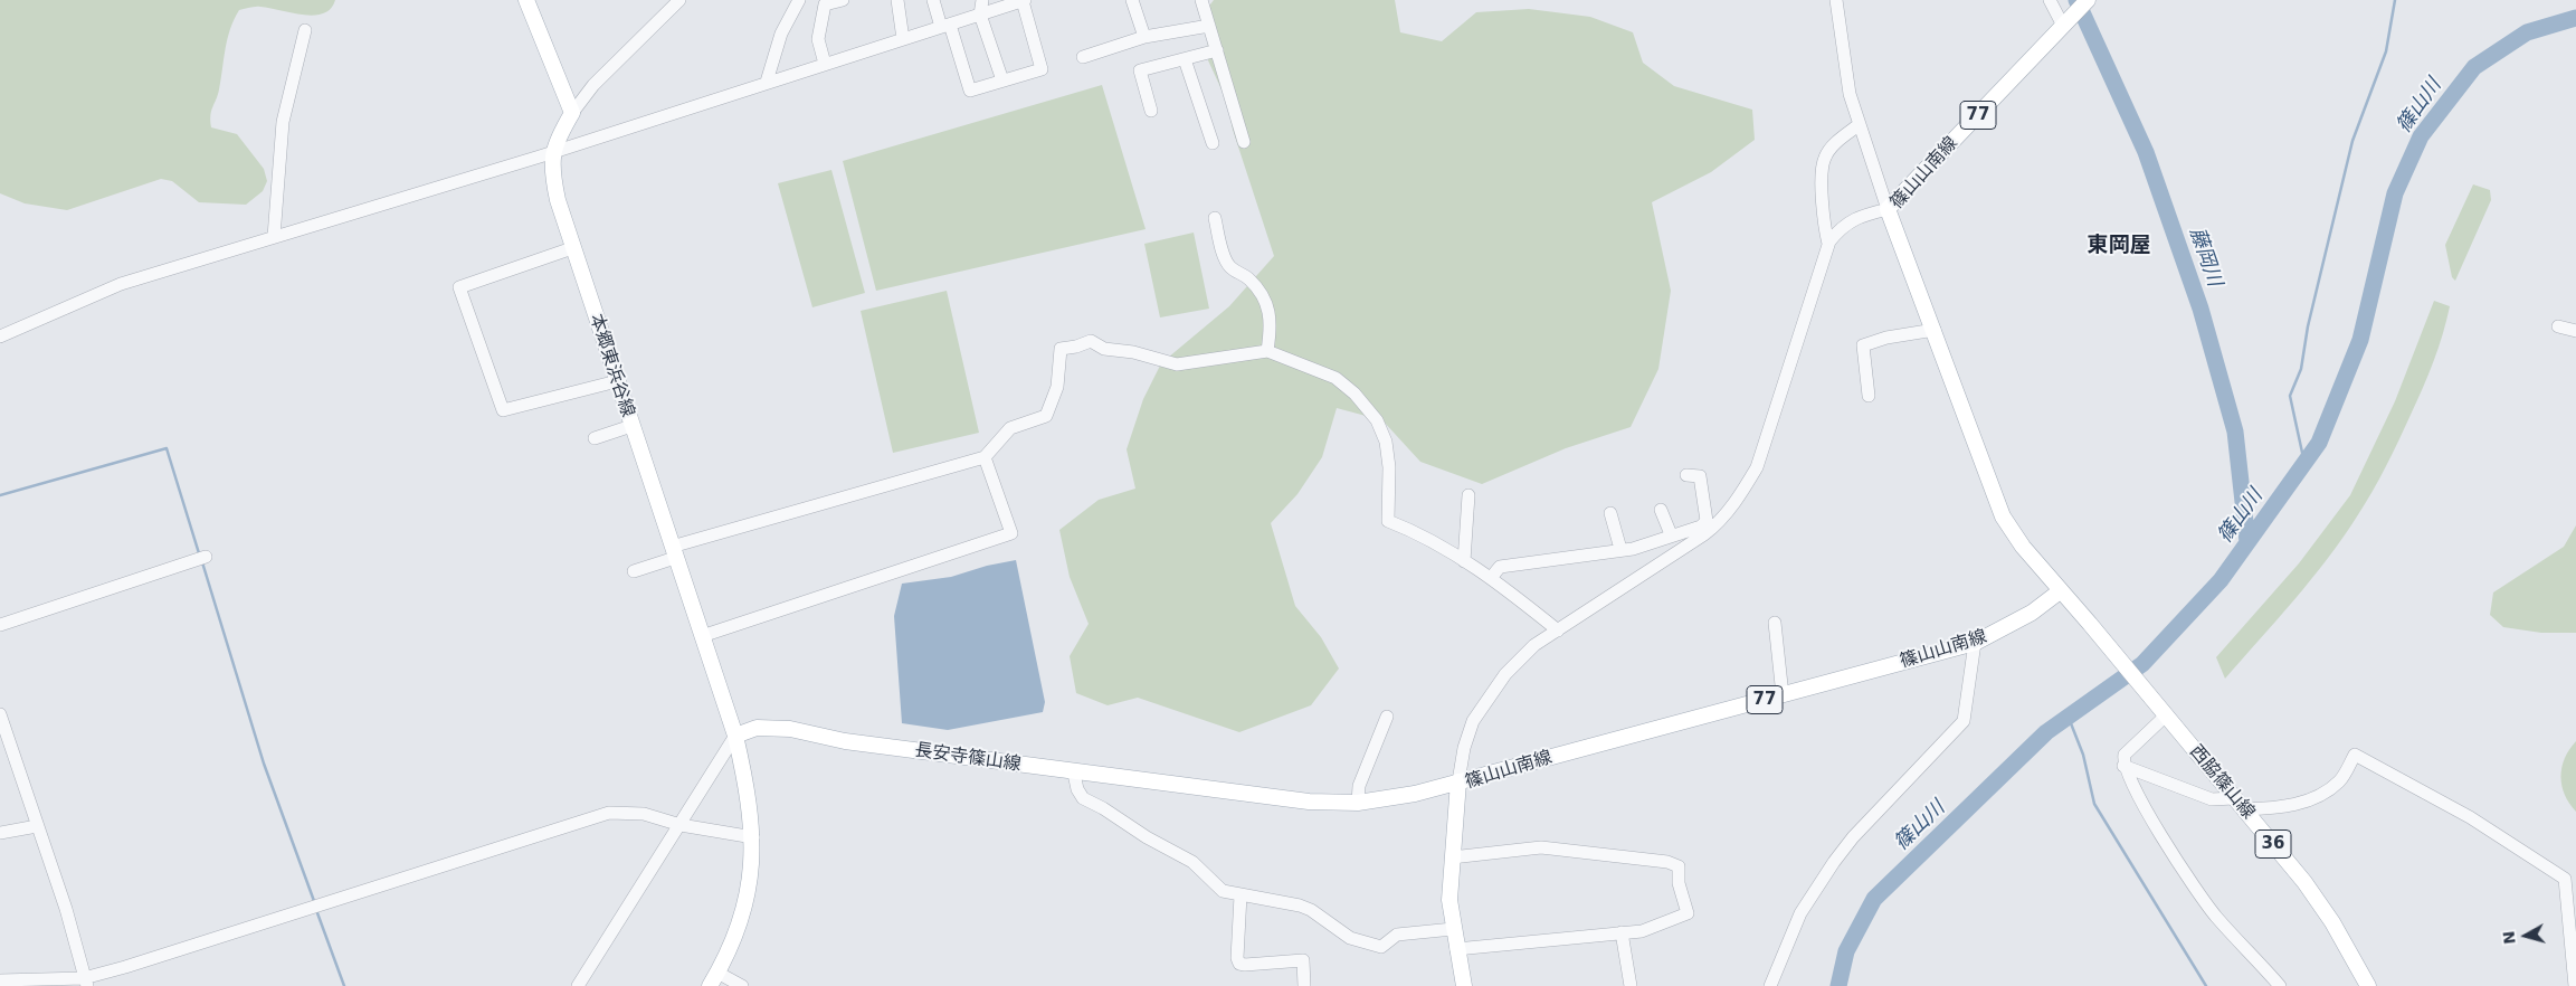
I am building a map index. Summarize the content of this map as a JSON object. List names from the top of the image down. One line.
{"streets":{"main road":["77","篠山山南線","本郷東浜谷線","長安寺篠山線","西脇篠山線","36"]},"crossings":[["篠山山南線","長安寺篠山線"],["篠山山南線","西脇篠山線"],["本郷東浜谷線","長安寺篠山線"]],"districts":["東岡屋"],"water":["篠山川","藤岡川"],"north":"left"}
